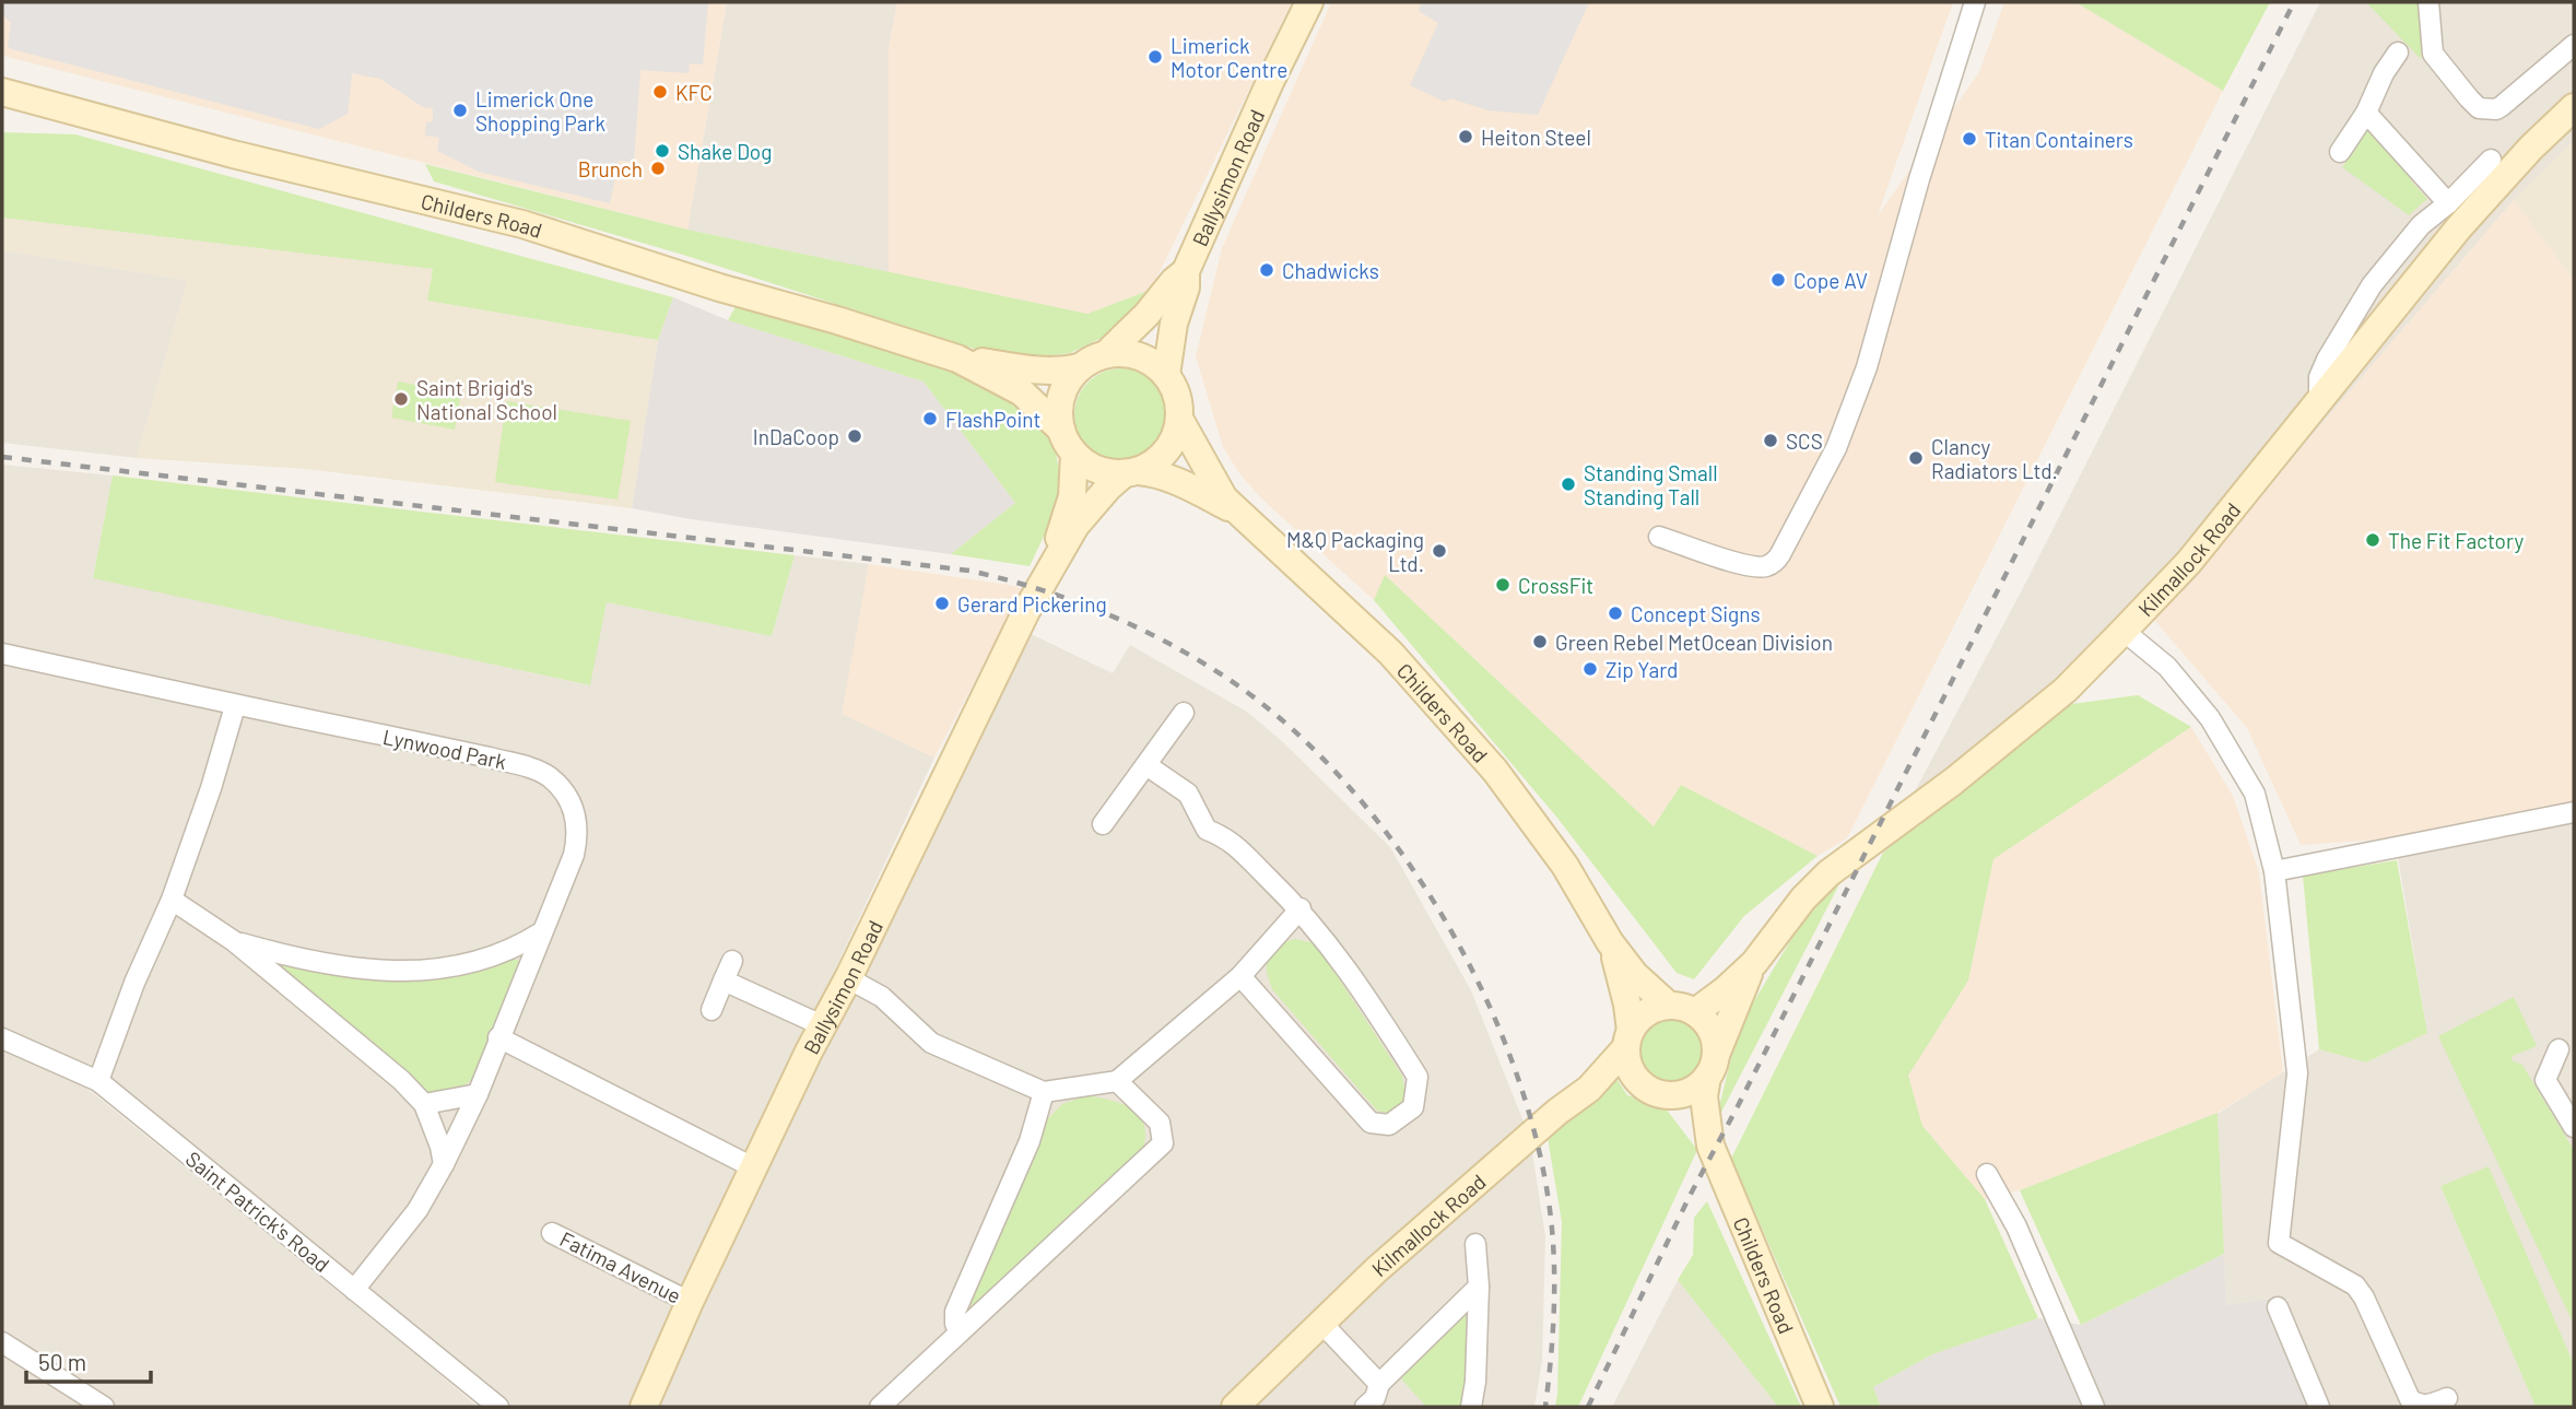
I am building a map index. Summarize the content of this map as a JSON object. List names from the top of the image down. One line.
{"streets":{"main road":["Ballysimon Road","Childers Road","Kilmallock Road"],"street":["Lynwood Park","Saint Patrick's Road","Fatima Avenue"]},"crossings":[["Ballysimon Road","Childers Road"],["Ballysimon Road","Fatima Avenue"],["Childers Road","Kilmallock Road"],["Lynwood Park","Saint Patrick's Road"]],"places":["Limerick Motor Centre","KFC","Limerick One Shopping Park","Heiton Steel","Titan Containers","Shake Dog","Brunch","Chadwicks","Cope AV","Saint Brigid's National School","FlashPoint","InDaCoop","SCS","Clancy Radiators Ltd.","Standing Small Standing Tall","The Fit Factory","M&Q Packaging Ltd.","CrossFit","Gerard Pickering","Concept Signs","Green Rebel MetOcean Division","Zip Yard"],"scale_bar":"50 m"}
